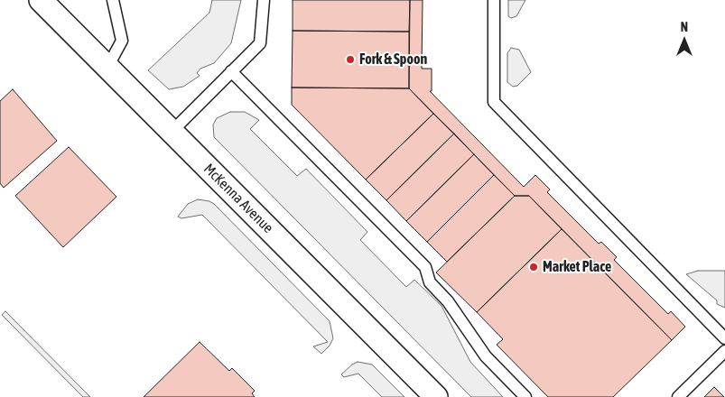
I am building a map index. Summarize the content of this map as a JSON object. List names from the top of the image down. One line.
{"streets":{"street":["McKenna Avenue"]},"places":["Fork & Spoon","Market Place"],"north":"top"}
